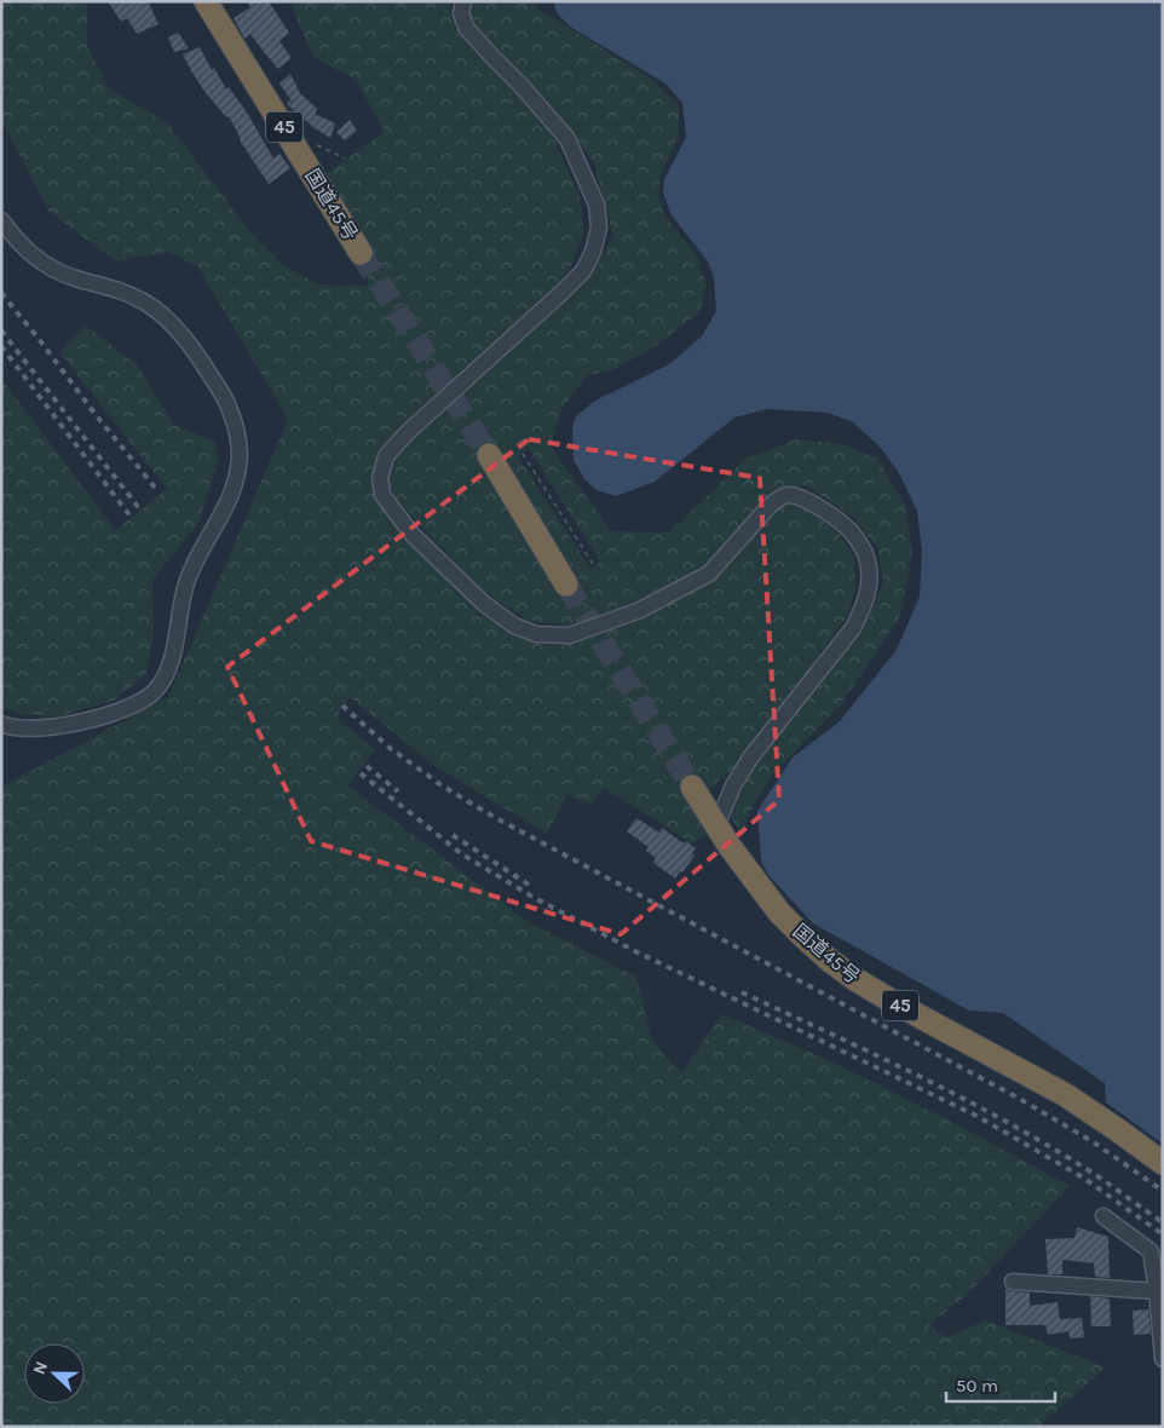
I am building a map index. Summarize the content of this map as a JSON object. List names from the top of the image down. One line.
{"streets":{"highway":["45","国道45号"]},"scale_bar":"50 m","north":"left"}
